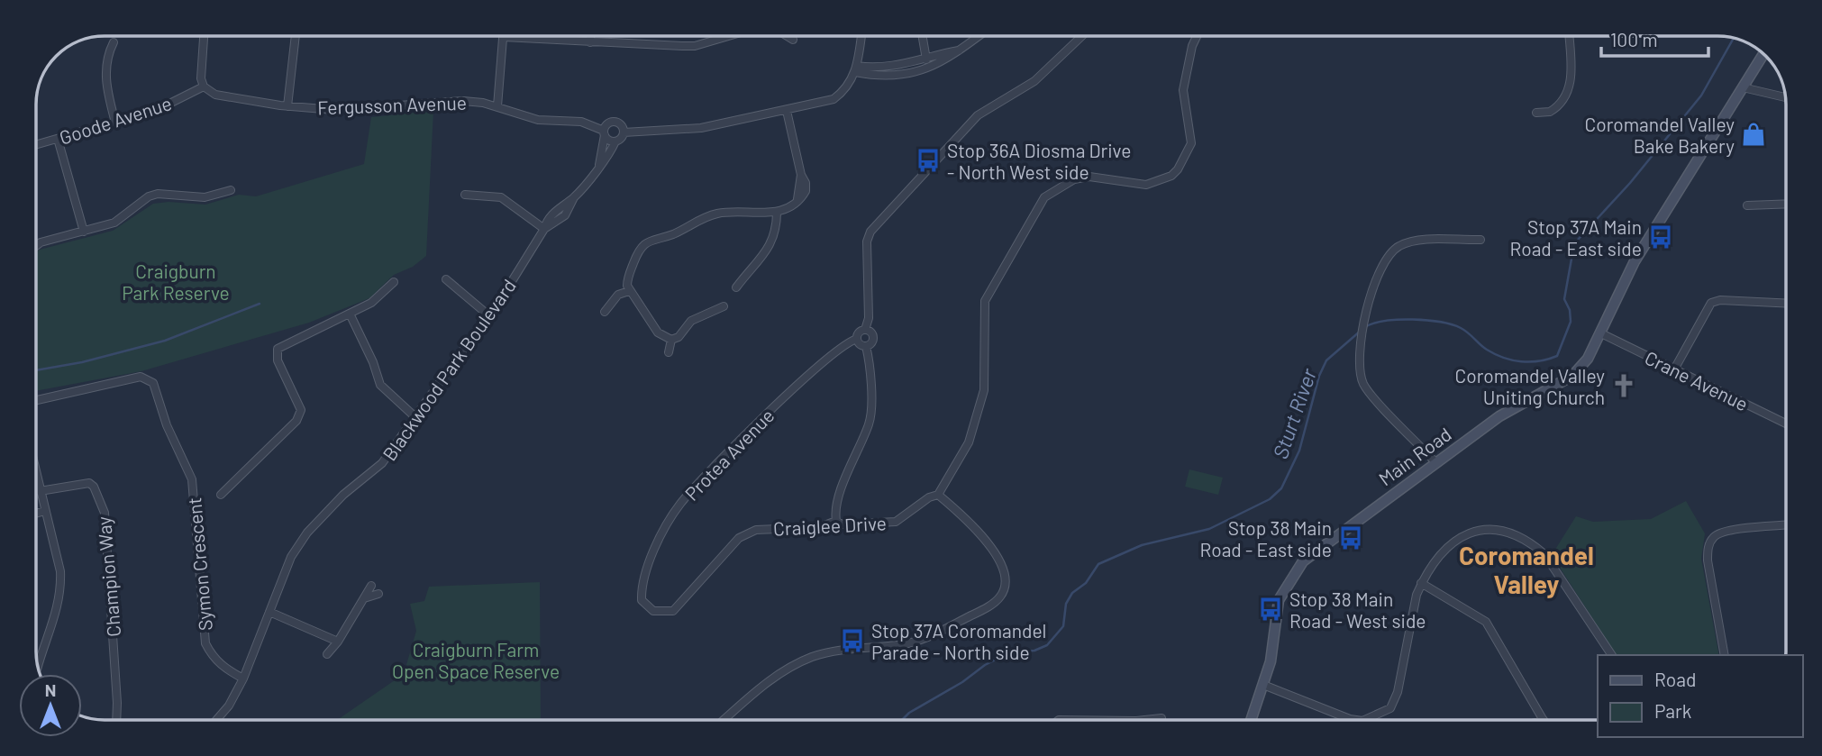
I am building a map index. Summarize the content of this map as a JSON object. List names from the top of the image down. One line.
{"streets":{"main road":["Main Road"],"street":["Fergusson Avenue","Goode Avenue","Blackwood Park Boulevard","Crane Avenue","Protea Avenue","Craiglee Drive","Symon Crescent","Champion Way"]},"crossings":[["Fergusson Avenue","Goode Avenue"],["Fergusson Avenue","Blackwood Park Boulevard"],["Blackwood Park Boulevard","Symon Crescent"],["Crane Avenue","Main Road"],["Protea Avenue","Craiglee Drive"]],"districts":["Coromandel Valley"],"water":["Sturt River"],"parks":["Craigburn Park Reserve","Craigburn Farm Open Space Reserve"],"places":{"shop":["Coromandel Valley Bake Bakery"],"bus stop":["Stop 36A Diosma Drive - North West side","Stop 37A Main Road - East side","Stop 38 Main Road - East side","Stop 38 Main Road - West side","Stop 37A Coromandel Parade - North side"],"church":["Coromandel Valley Uniting Church"]},"legend":["Road","Park"],"scale_bar":"100 m","north":"top"}
